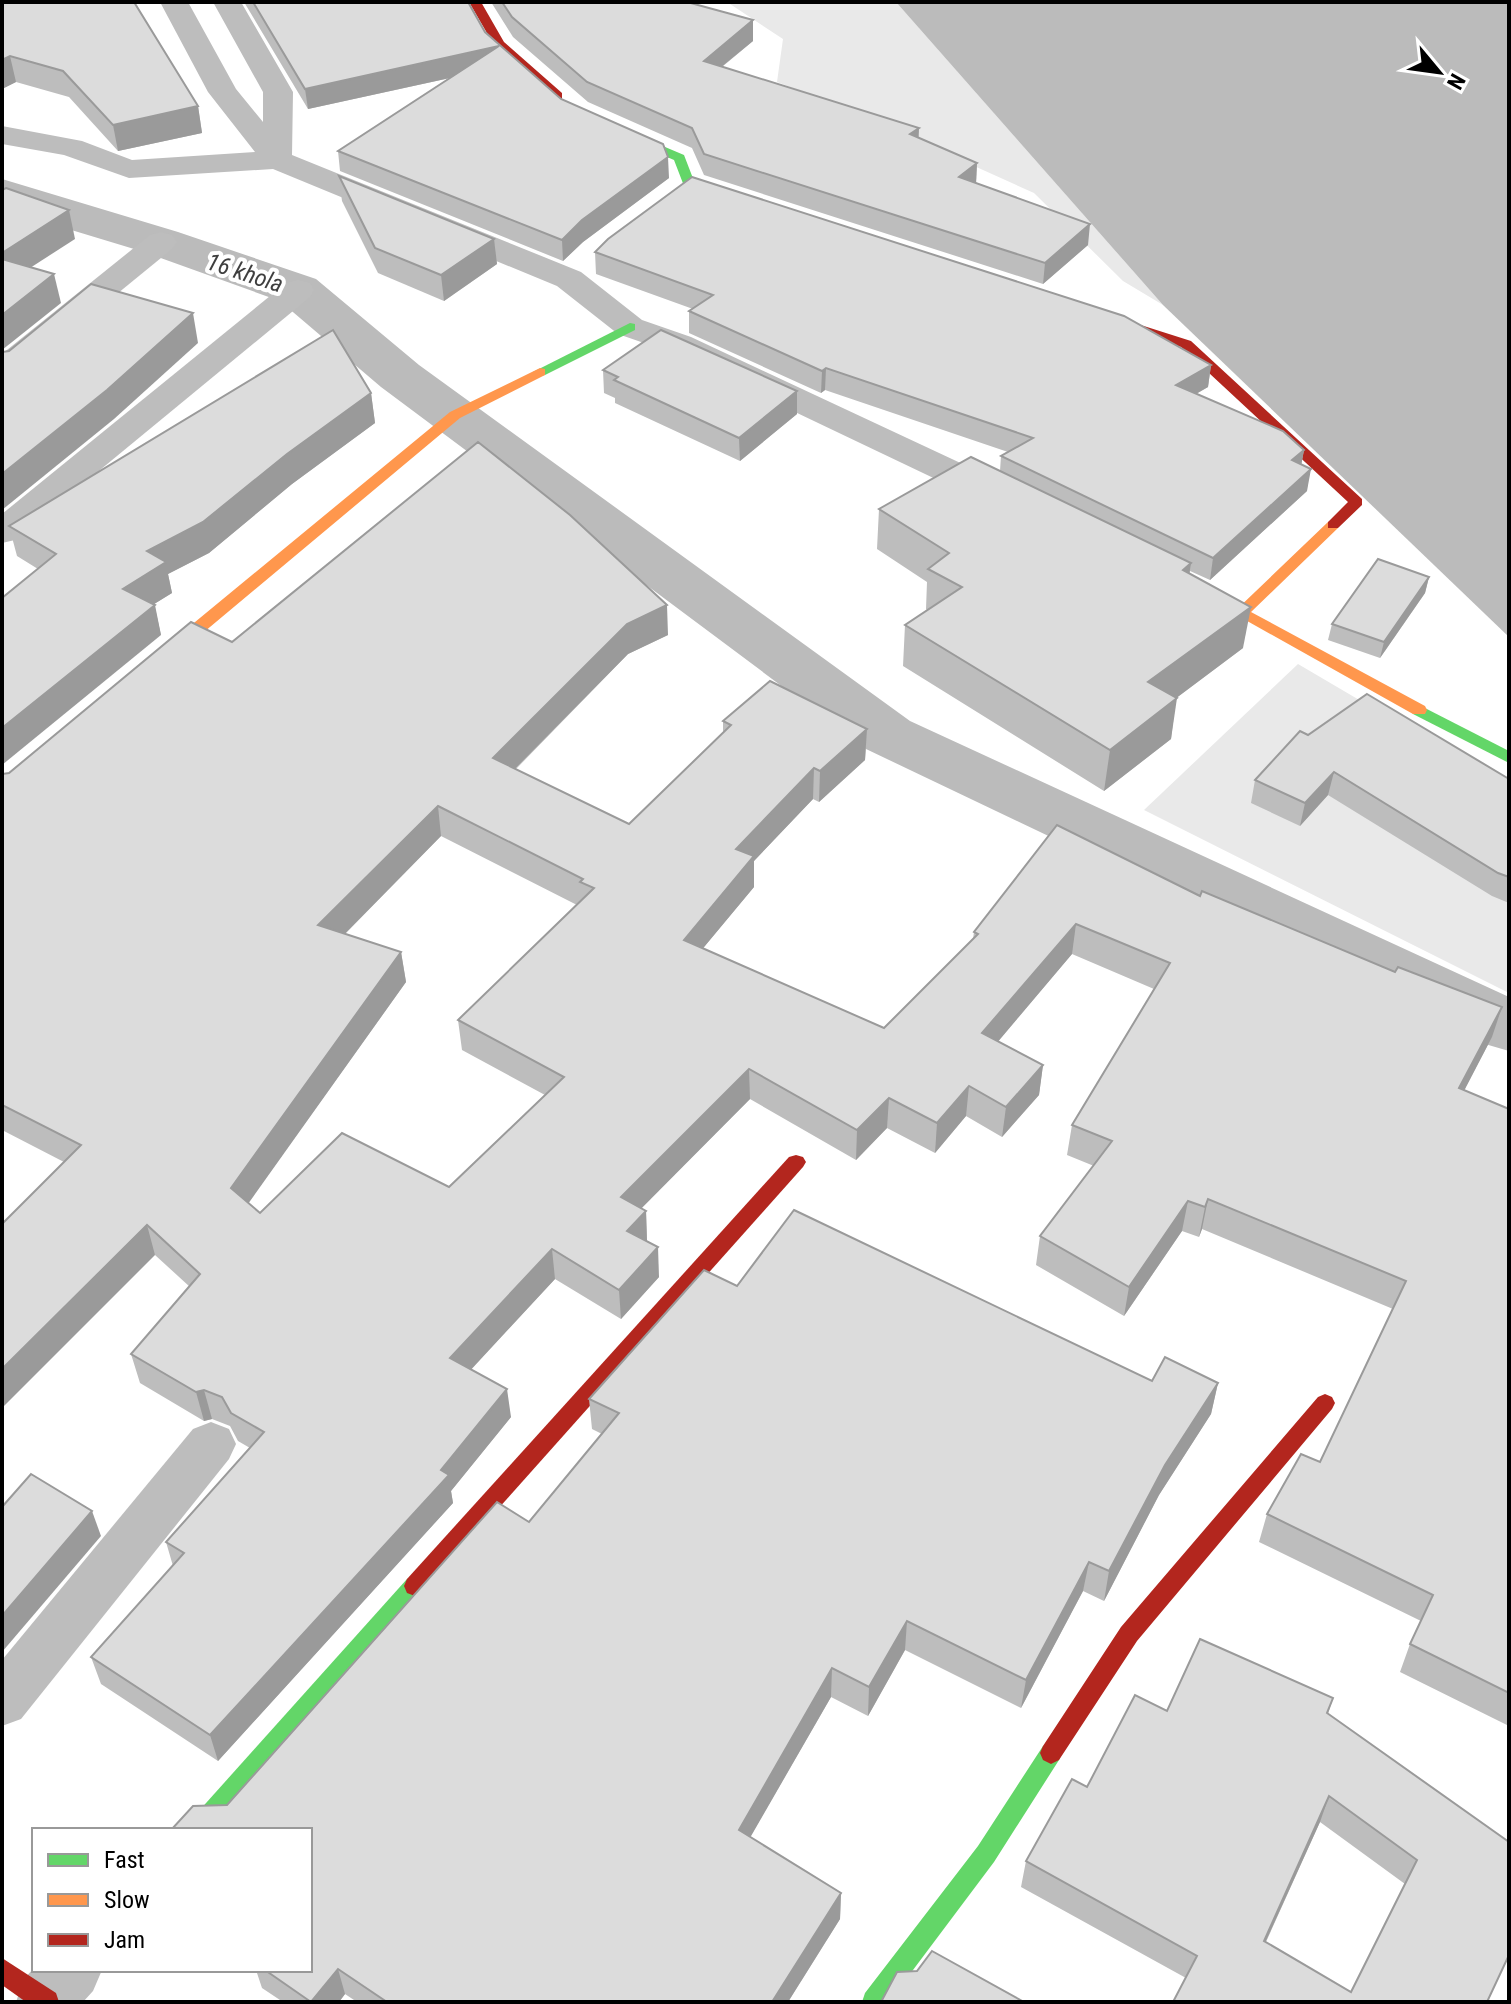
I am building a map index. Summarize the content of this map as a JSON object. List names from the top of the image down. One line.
{"water":["16 khola"],"legend":["Fast","Slow","Jam"],"north":"bottom right"}
